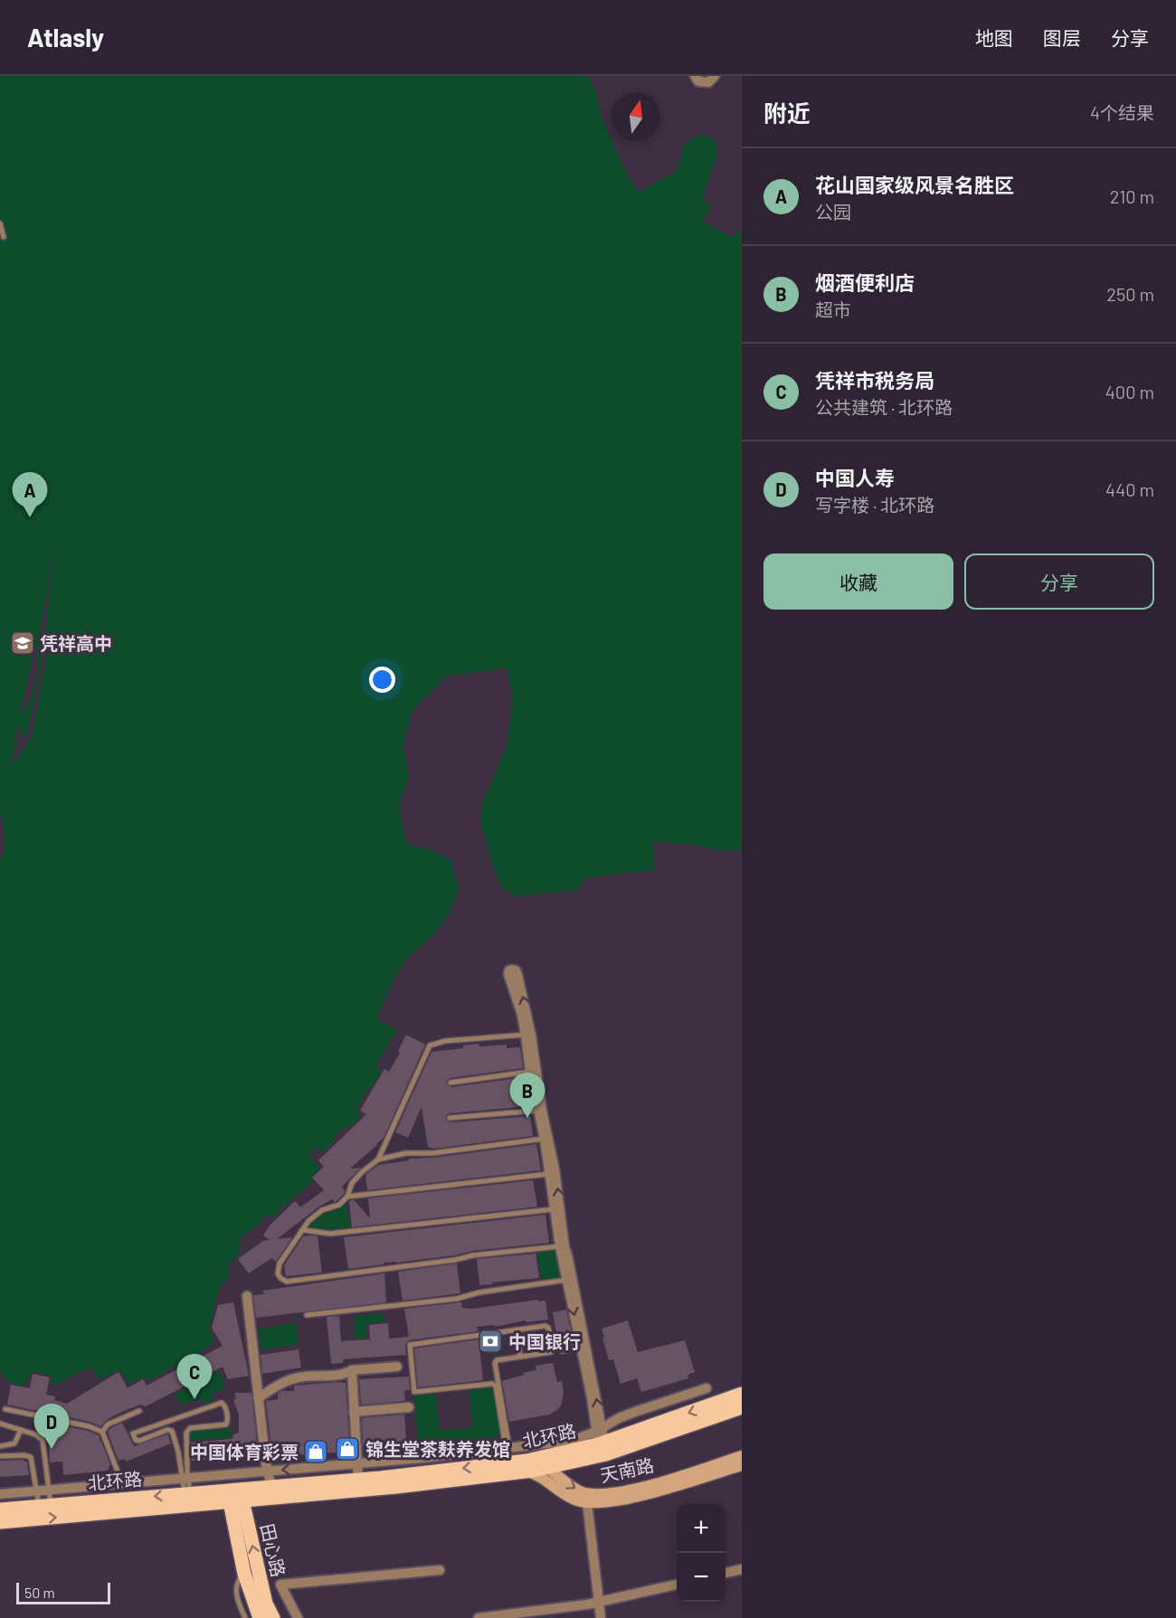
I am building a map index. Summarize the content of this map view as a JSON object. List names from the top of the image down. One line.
{"streets":{"main road":["北环路","天南路","田心路"]},"crossings":[["北环路","天南路"],["北环路","田心路"]],"places":{"school or university":["凭祥高中"],"bank":["中国银行"],"shop":["锦生堂茶麸养发馆","中国体育彩票"]},"scale_bar":"50 m","north":"top","page":{"header":"Atlasly","nav":["地图","图层","分享"],"heading":["附近","4个结果"],"list":[{"mark":"A","name":"花山国家级风景名胜区","note":"公园","value":"210 m"},{"mark":"B","name":"烟酒便利店","note":"超市","value":"250 m"},{"mark":"C","name":"凭祥市税务局","note":"公共建筑 · 北环路","value":"400 m"},{"mark":"D","name":"中国人寿","note":"写字楼 · 北环路","value":"440 m"}],"pins":["A","B","C","D"],"buttons":["收藏","分享"],"map_buttons":["+","−"],"scale":"50 m"}}
